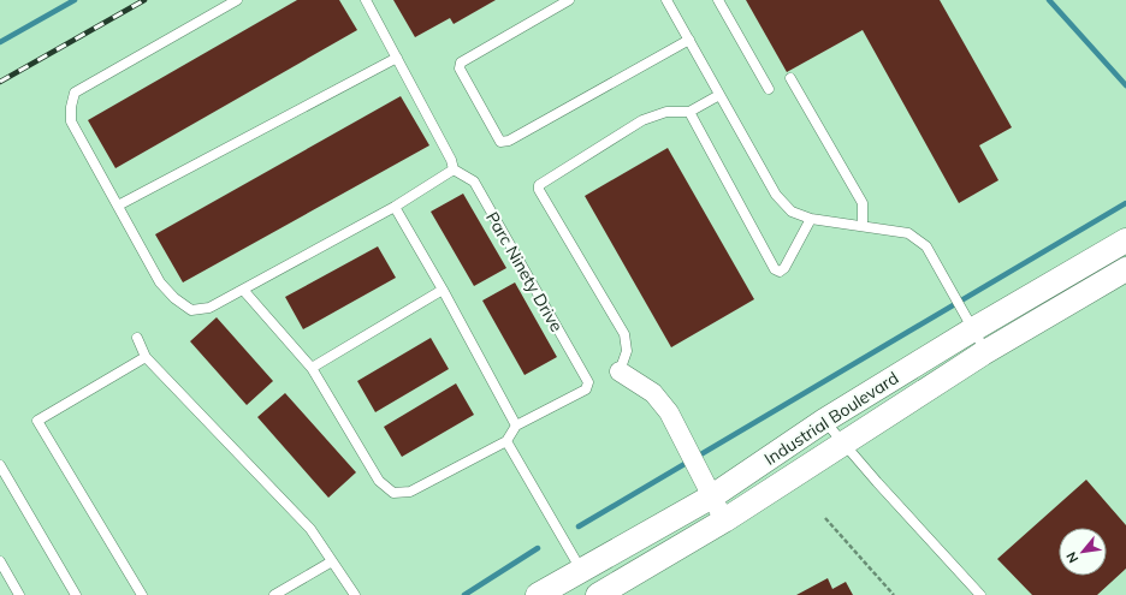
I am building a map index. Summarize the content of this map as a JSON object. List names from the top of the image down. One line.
{"streets":{"street":["Industrial Boulevard"],"lane":["Parc Ninety Drive"]},"north":"bottom left"}
